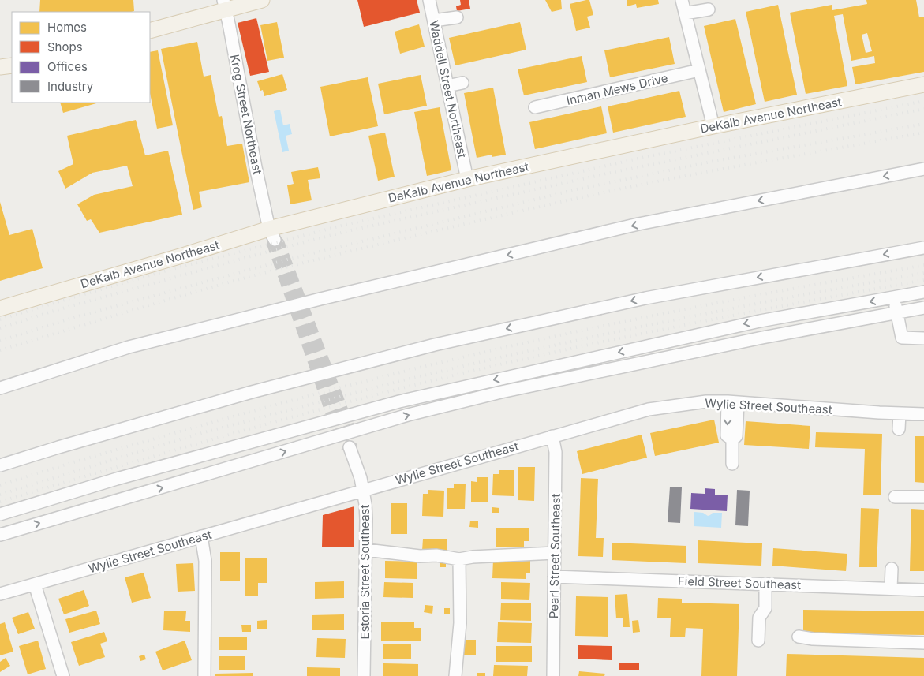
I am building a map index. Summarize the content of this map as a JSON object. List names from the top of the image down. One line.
{"streets":{"main road":["DeKalb Avenue Northeast"],"street":["Waddell Street Northeast","Inman Mews Drive","Krog Street Northeast","Wylie Street Southeast","Pearl Street Southeast","Estoria Street Southeast","Field Street Southeast"]},"crossings":[["Waddell Street Northeast","DeKalb Avenue Northeast"],["Krog Street Northeast","DeKalb Avenue Northeast"],["Wylie Street Southeast","Pearl Street Southeast"],["Wylie Street Southeast","Estoria Street Southeast"],["Pearl Street Southeast","Field Street Southeast"]],"legend":["Homes","Shops","Offices","Industry"]}
